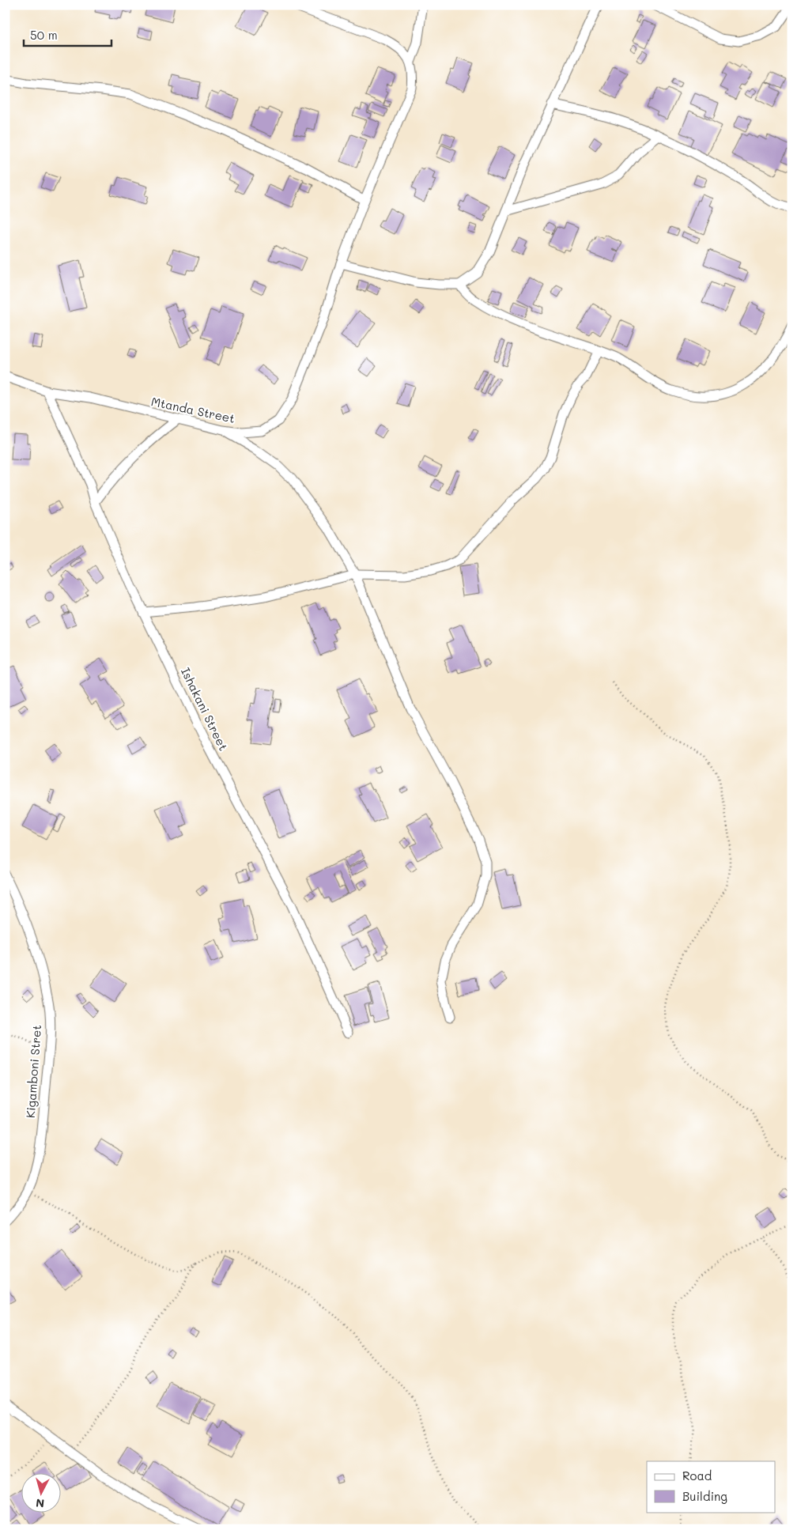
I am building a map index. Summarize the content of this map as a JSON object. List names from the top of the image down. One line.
{"streets":{"street":["Mtanda Street","Ishakani Street","Kigamboni Stret"]},"crossings":[["Mtanda Street","Ishakani Street"]],"legend":["Road","Building"],"scale_bar":"50 m","north":"bottom"}
